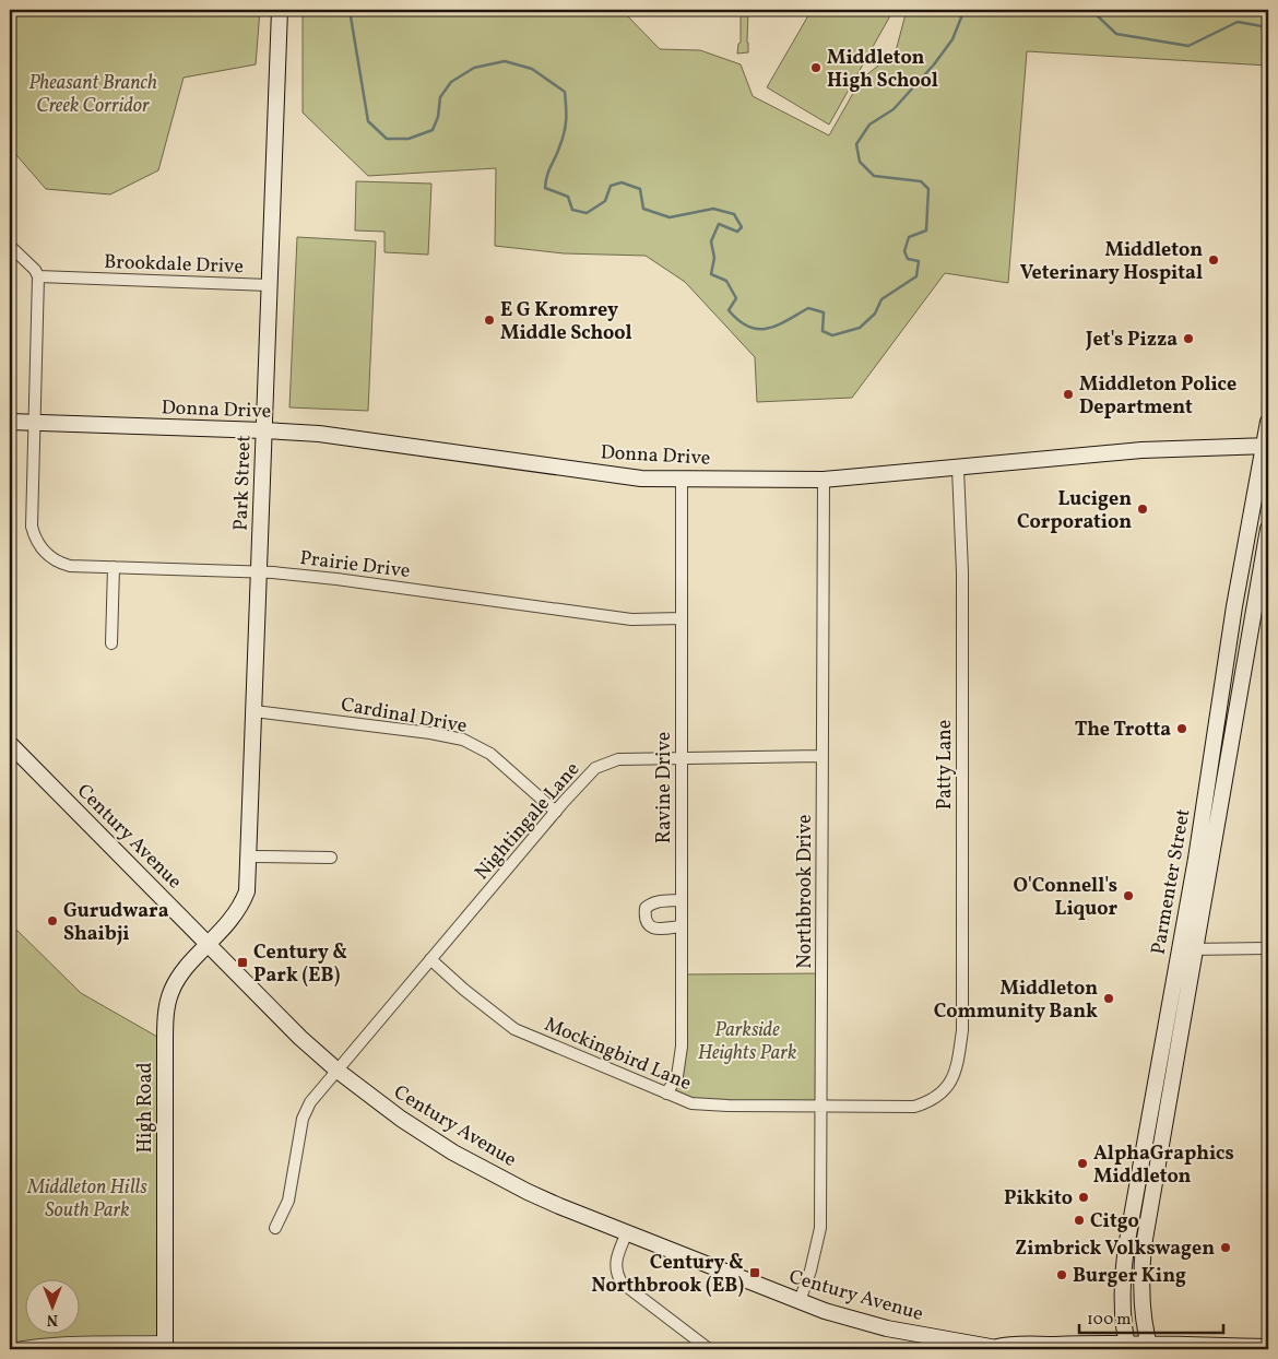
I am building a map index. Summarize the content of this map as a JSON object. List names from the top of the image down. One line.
{"streets":{"street":["Brookdale Drive","Donna Drive","Park Street","Prairie Drive","Cardinal Drive","Patty Lane","Ravine Drive","Nightingale Lane","Century Avenue","Parmenter Street","Northbrook Drive","Mockingbird Lane","High Road"]},"crossings":[["Brookdale Drive","Park Street"],["Donna Drive","Park Street"],["Donna Drive","Prairie Drive"],["Donna Drive","Patty Lane"],["Donna Drive","Ravine Drive"],["Donna Drive","Parmenter Street"],["Donna Drive","Northbrook Drive"],["Park Street","Prairie Drive"],["Park Street","Cardinal Drive"],["Park Street","Century Avenue"],["Park Street","High Road"],["Prairie Drive","Ravine Drive"],["Cardinal Drive","Nightingale Lane"],["Patty Lane","Mockingbird Lane"],["Ravine Drive","Nightingale Lane"],["Ravine Drive","Mockingbird Lane"],["Nightingale Lane","Century Avenue"],["Nightingale Lane","Northbrook Drive"],["Nightingale Lane","Mockingbird Lane"],["Century Avenue","Parmenter Street"],["Century Avenue","Northbrook Drive"],["Century Avenue","High Road"],["Northbrook Drive","Mockingbird Lane"]],"parks":["Pheasant Branch Creek Corridor","Parkside Heights Park","Middleton Hills South Park"],"places":{"other":["Middleton High School","Middleton Veterinary Hospital","E G Kromrey Middle School","Jet's Pizza","Middleton Police Department","Lucigen Corporation","The Trotta","O'Connell's Liquor","Gurudwara Shaibji","Middleton Community Bank","AlphaGraphics Middleton","Pikkito","Citgo","Zimbrick Volkswagen","Burger King"],"transit":["Century & Park (EB)","Century & Northbrook (EB)"]},"scale_bar":"100 m","north":"bottom"}
